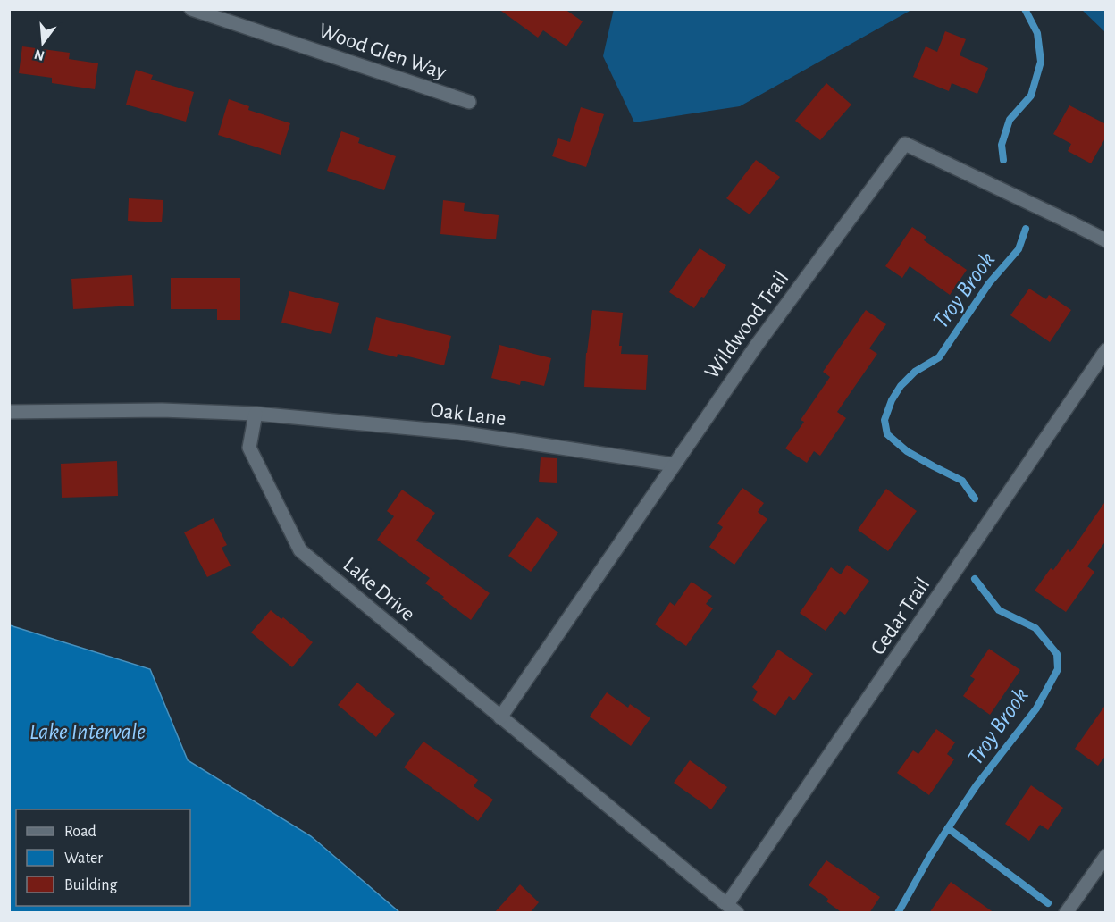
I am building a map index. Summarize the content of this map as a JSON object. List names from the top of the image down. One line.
{"streets":{"street":["Wood Glen Way","Wildwood Trail","Oak Lane","Lake Drive","Cedar Trail"]},"crossings":[["Wildwood Trail","Oak Lane"],["Wildwood Trail","Lake Drive"],["Oak Lane","Lake Drive"],["Lake Drive","Cedar Trail"]],"water":["Troy Brook","Lake Intervale"],"legend":["Road","Water","Building"],"north":"bottom"}
